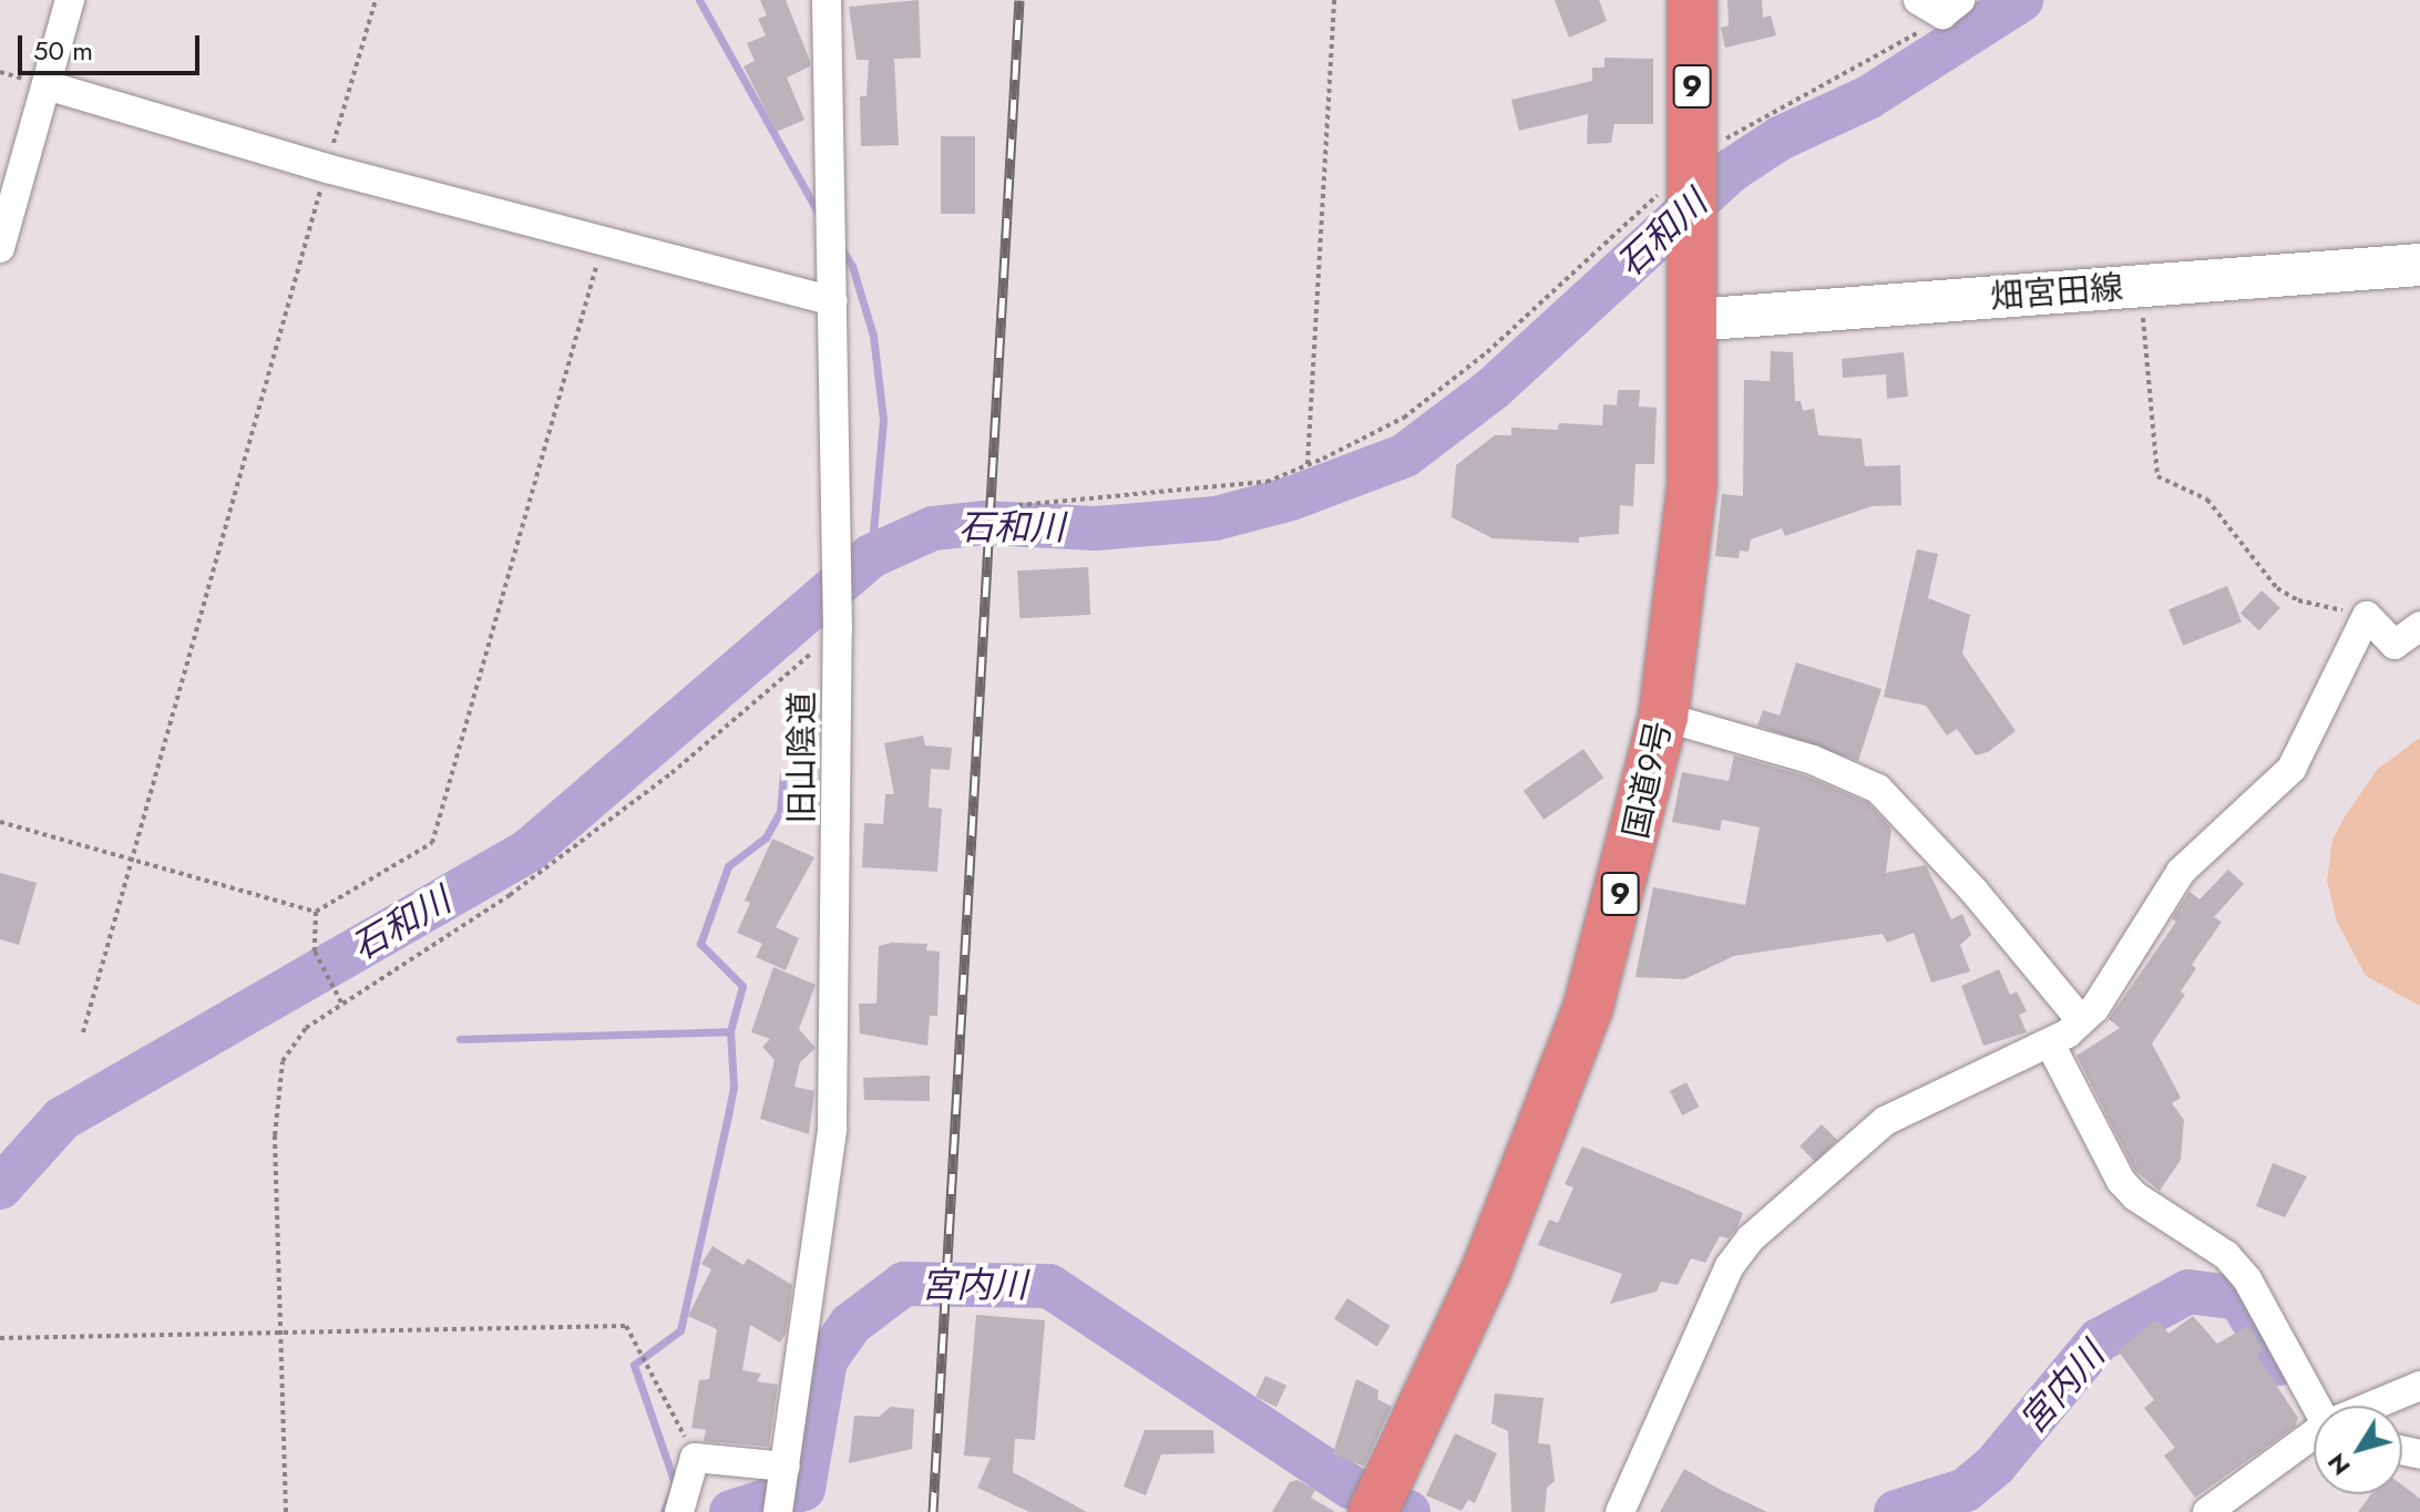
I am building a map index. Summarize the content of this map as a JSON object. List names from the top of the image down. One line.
{"streets":{"highway":["9","国道9号"],"main road":["畑宮田線"],"street":["旧山陰道"]},"crossings":[["畑宮田線","国道9号"]],"water":["石和川","宮内川"],"scale_bar":"50 m","north":"bottom left"}
